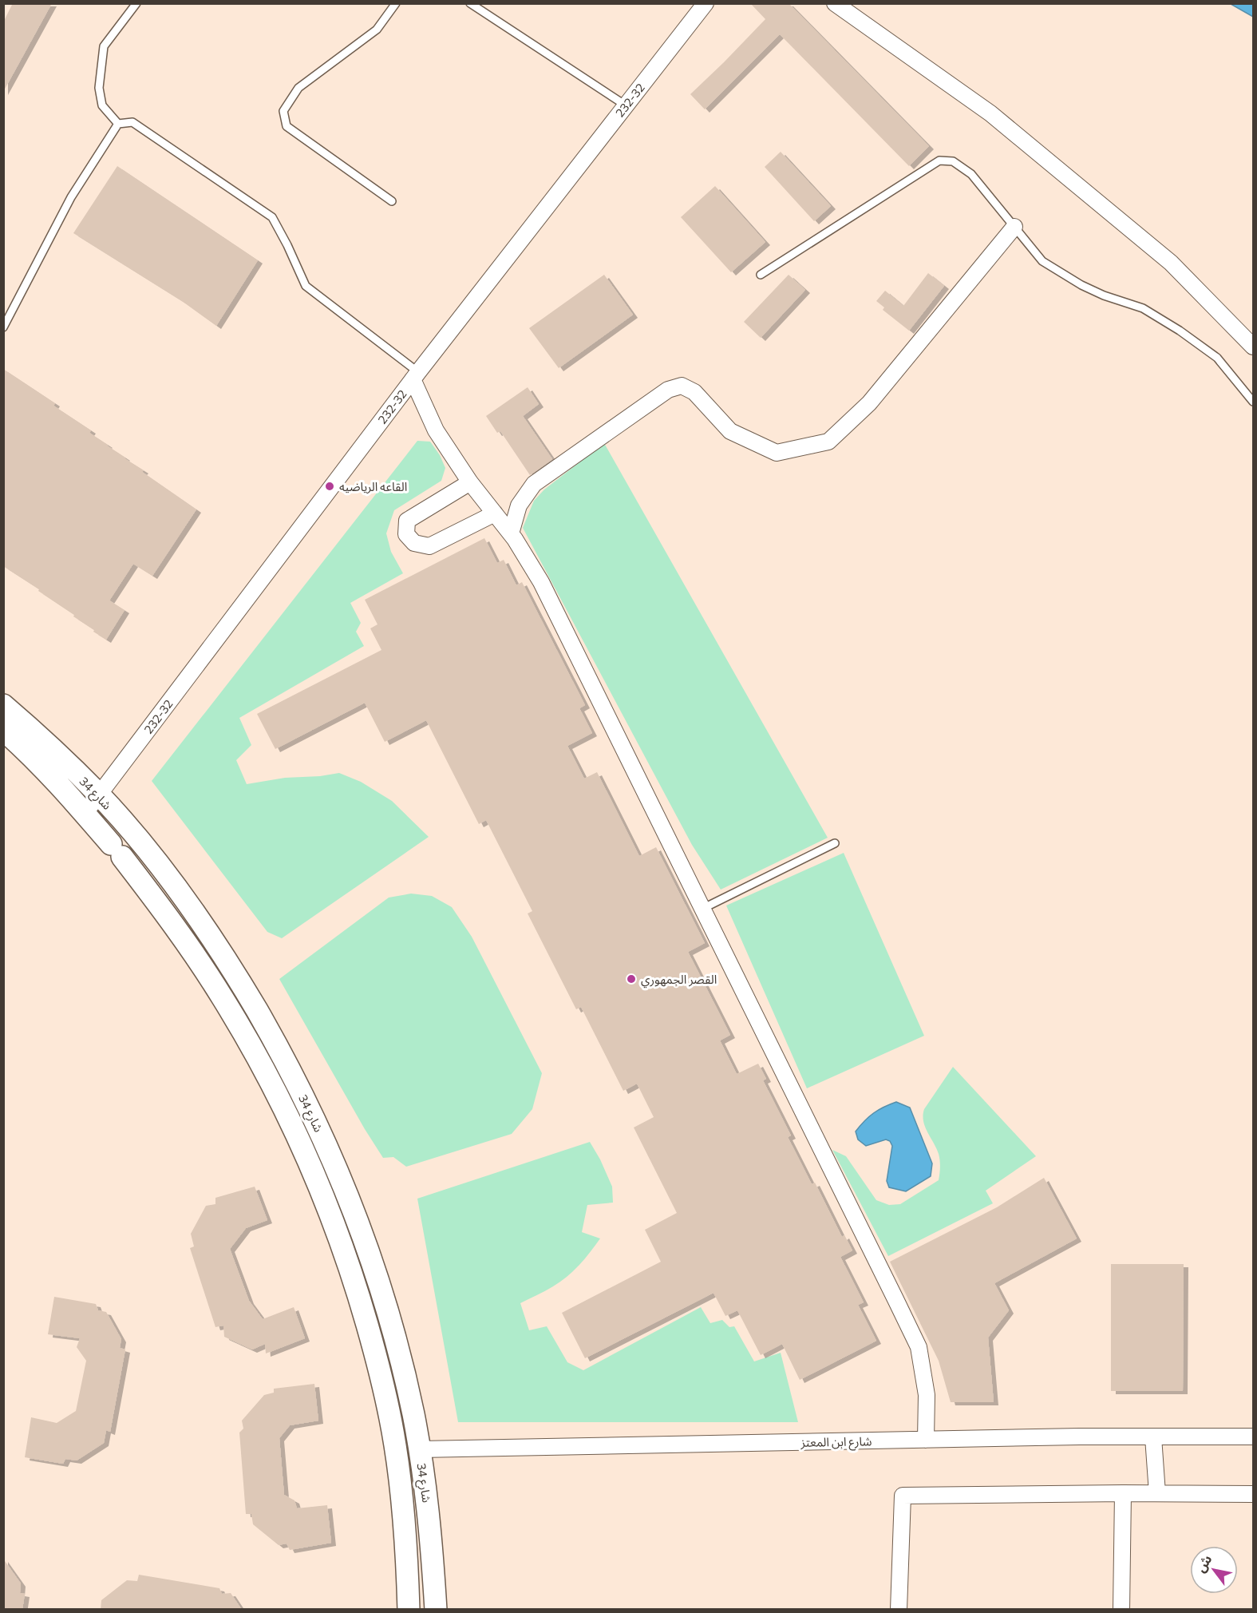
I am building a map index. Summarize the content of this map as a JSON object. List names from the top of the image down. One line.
{"streets":{"main road":["شارع 34"],"street":["232-32","شارع ابن المعتز"]},"crossings":[["232-32","شارع 34"],["شارع 34","شارع ابن المعتز"]],"places":["القاعه الرياضيه","القصر الجمهوري"],"north":"top left"}
